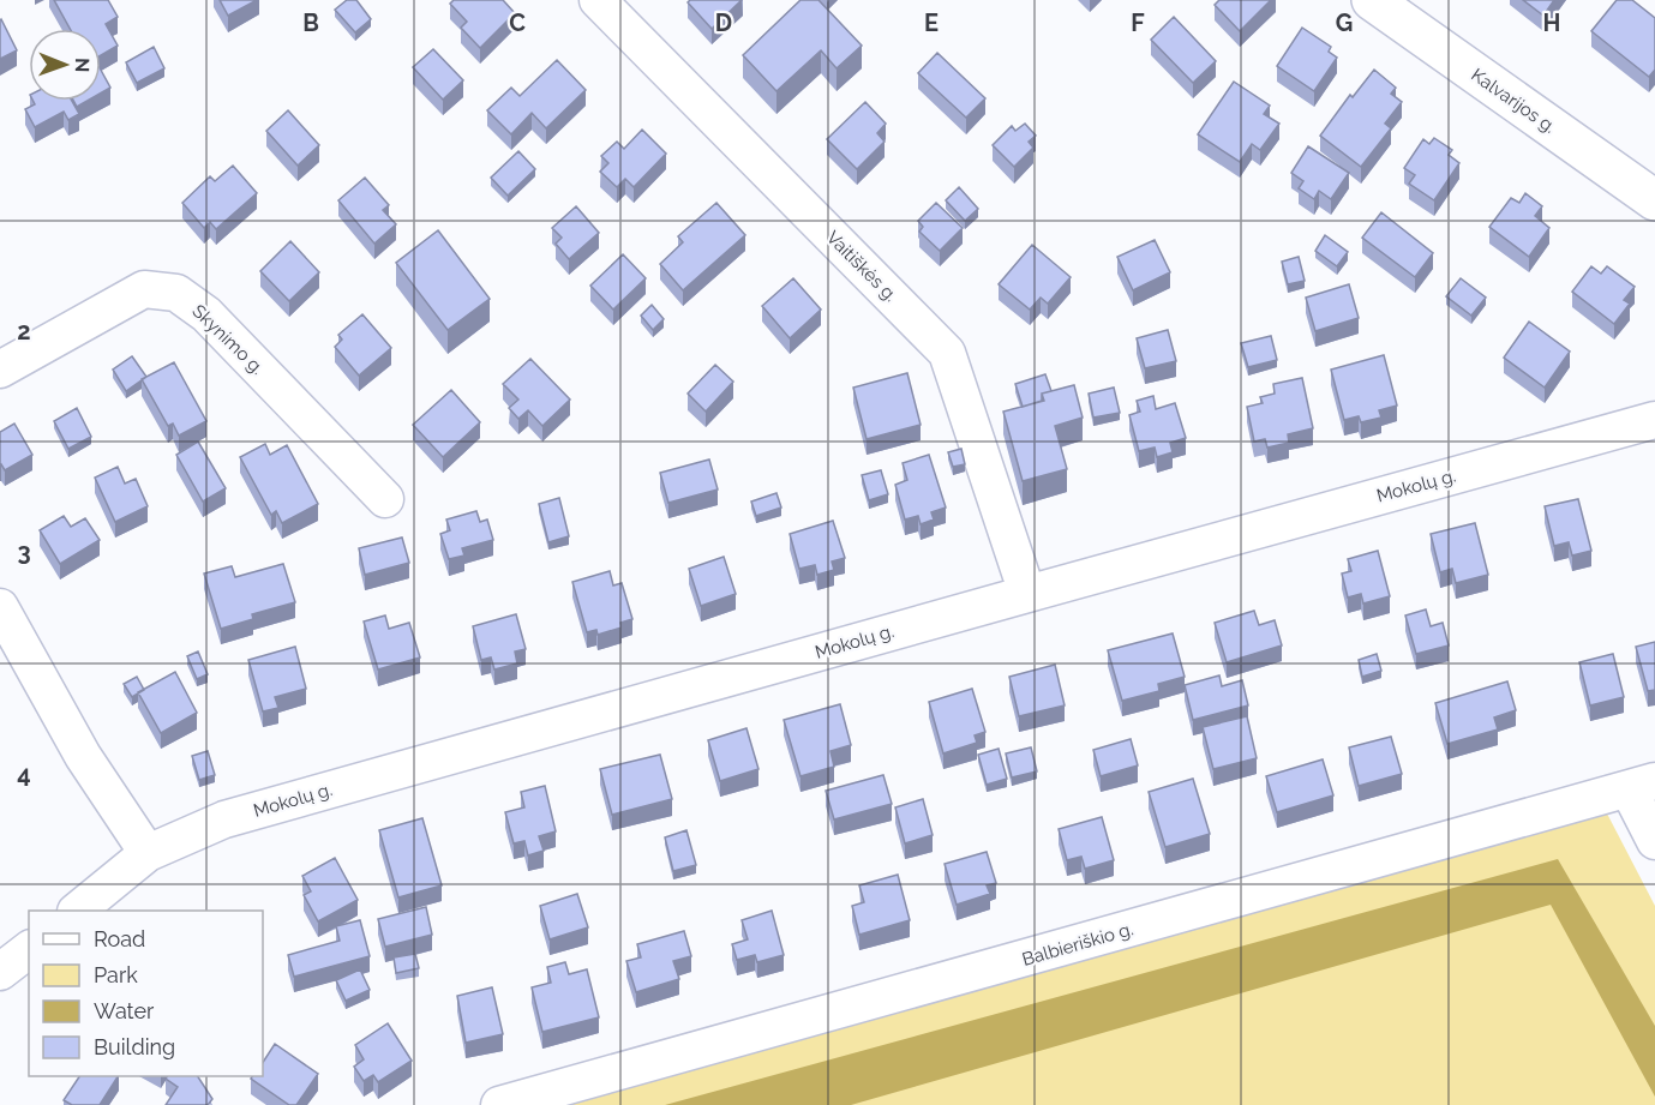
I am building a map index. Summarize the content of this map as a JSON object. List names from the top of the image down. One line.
{"streets":{"main road":["Kalvarijos g."],"street":["Vaitiškės g.","Skynimo g.","Mokolų g.","Balbieriškio g."]},"crossings":[["Vaitiškės g.","Mokolų g."]],"legend":["Road","Park","Water","Building"],"north":"right","grid":{"columns":["B","C","D","E","F","G","H"],"rows":["2","3","4"]}}
